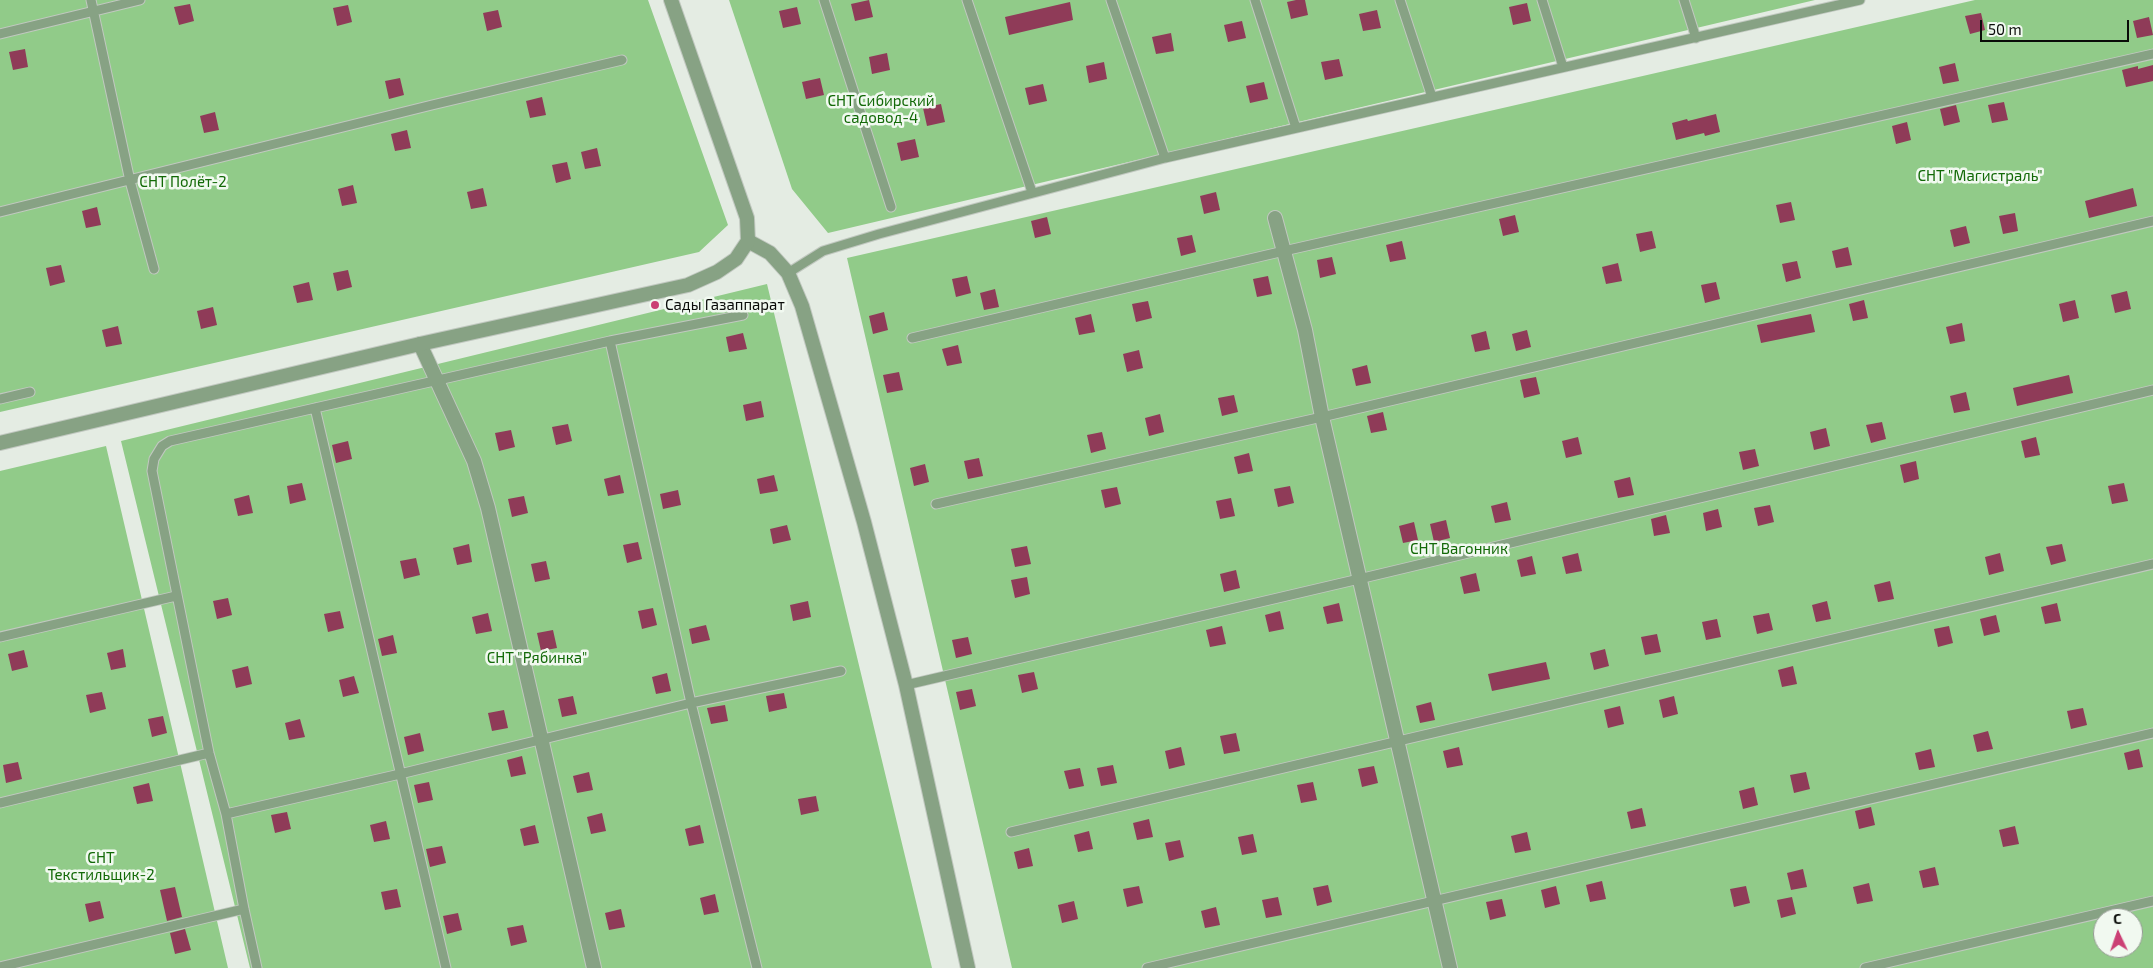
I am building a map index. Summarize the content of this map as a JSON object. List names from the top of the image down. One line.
{"parks":["СНТ Сибирский садовод-4","СНТ \"Магистраль\"","СНТ Полёт-2","СНТ Вагонник","СНТ \"Рябинка\"","СНТ Текстильщик-2"],"places":["Сады Газаппарат"],"scale_bar":"50 m","north":"top"}
